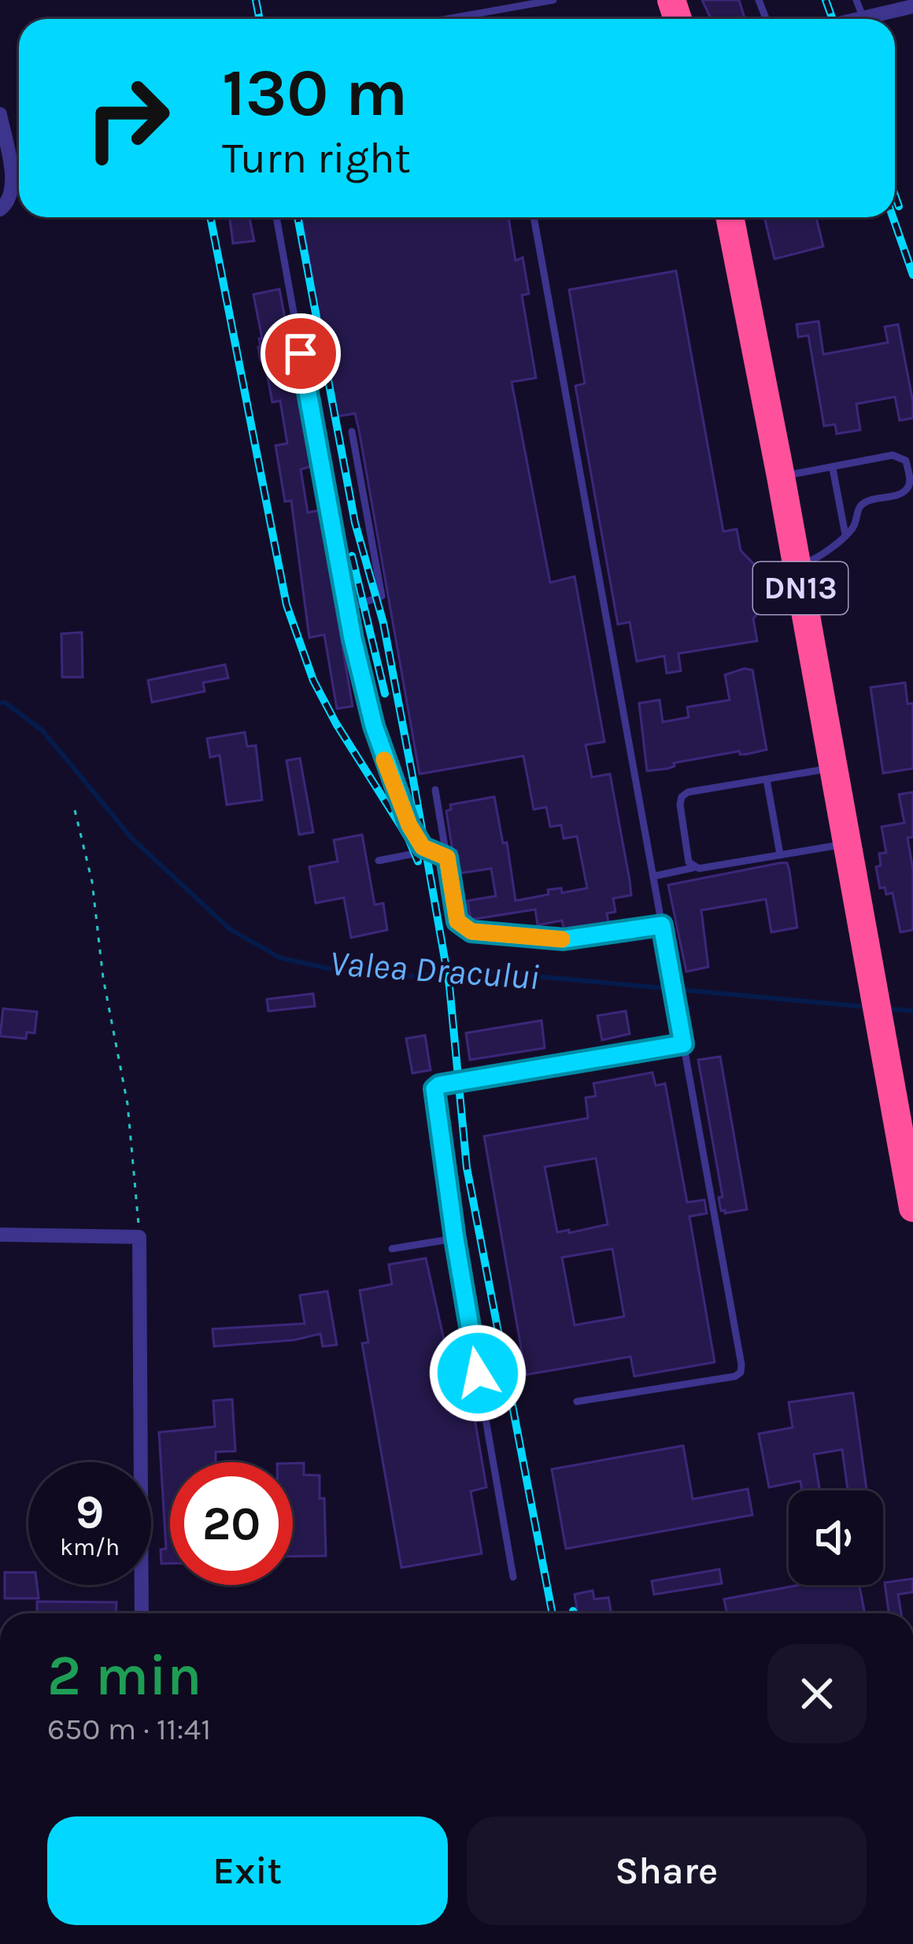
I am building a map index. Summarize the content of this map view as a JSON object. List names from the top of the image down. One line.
{"streets":{"highway":["DN13"]},"water":["Valea Dracului"],"page":{"turn":["130 m","Turn right"],"speed":"9 km/h","limit":"20","heading":["2 min","650 m · 11:41"],"buttons":["Exit","Share"]}}
